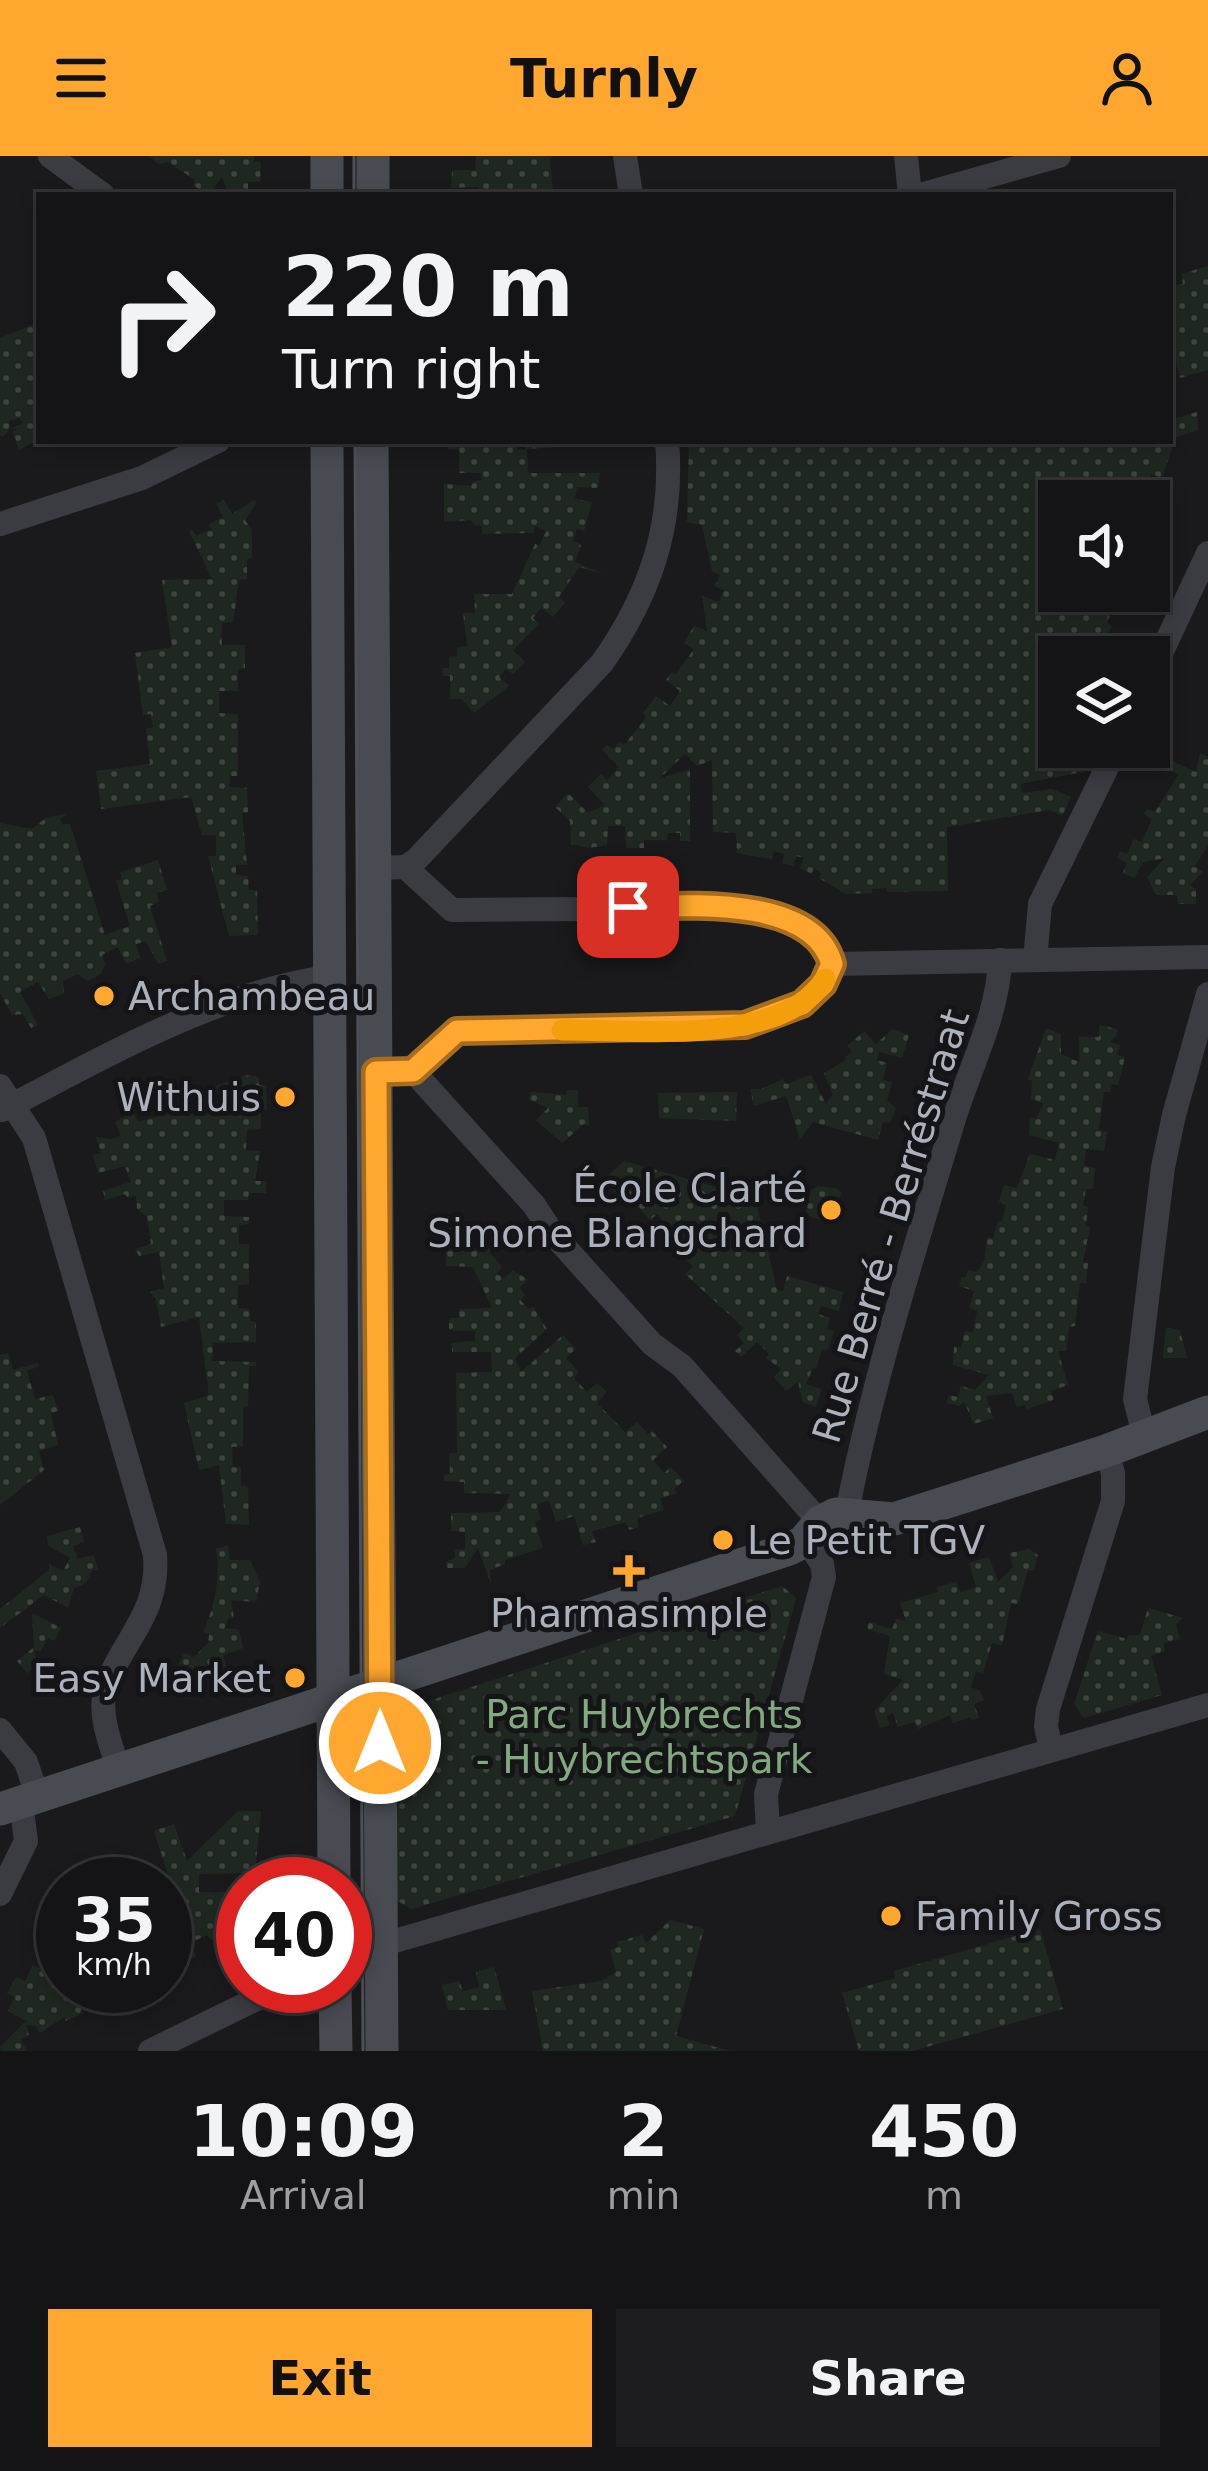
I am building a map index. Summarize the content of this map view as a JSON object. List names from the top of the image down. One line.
{"streets":{"street":["Rue Berré - Berréstraat"]},"parks":["Parc Huybrechts - Huybrechtspark"],"places":{"other":["Archambeau","Withuis","École Clarté Simone Blangchard","Le Petit TGV","Easy Market","Family Gross"],"health":["Pharmasimple"]},"page":{"header":"Turnly","turn":["220 m","Turn right"],"speed":"35 km/h","limit":"40","eta":["10:09","Arrival","2","min","450","m"],"buttons":["Exit","Share"]}}
